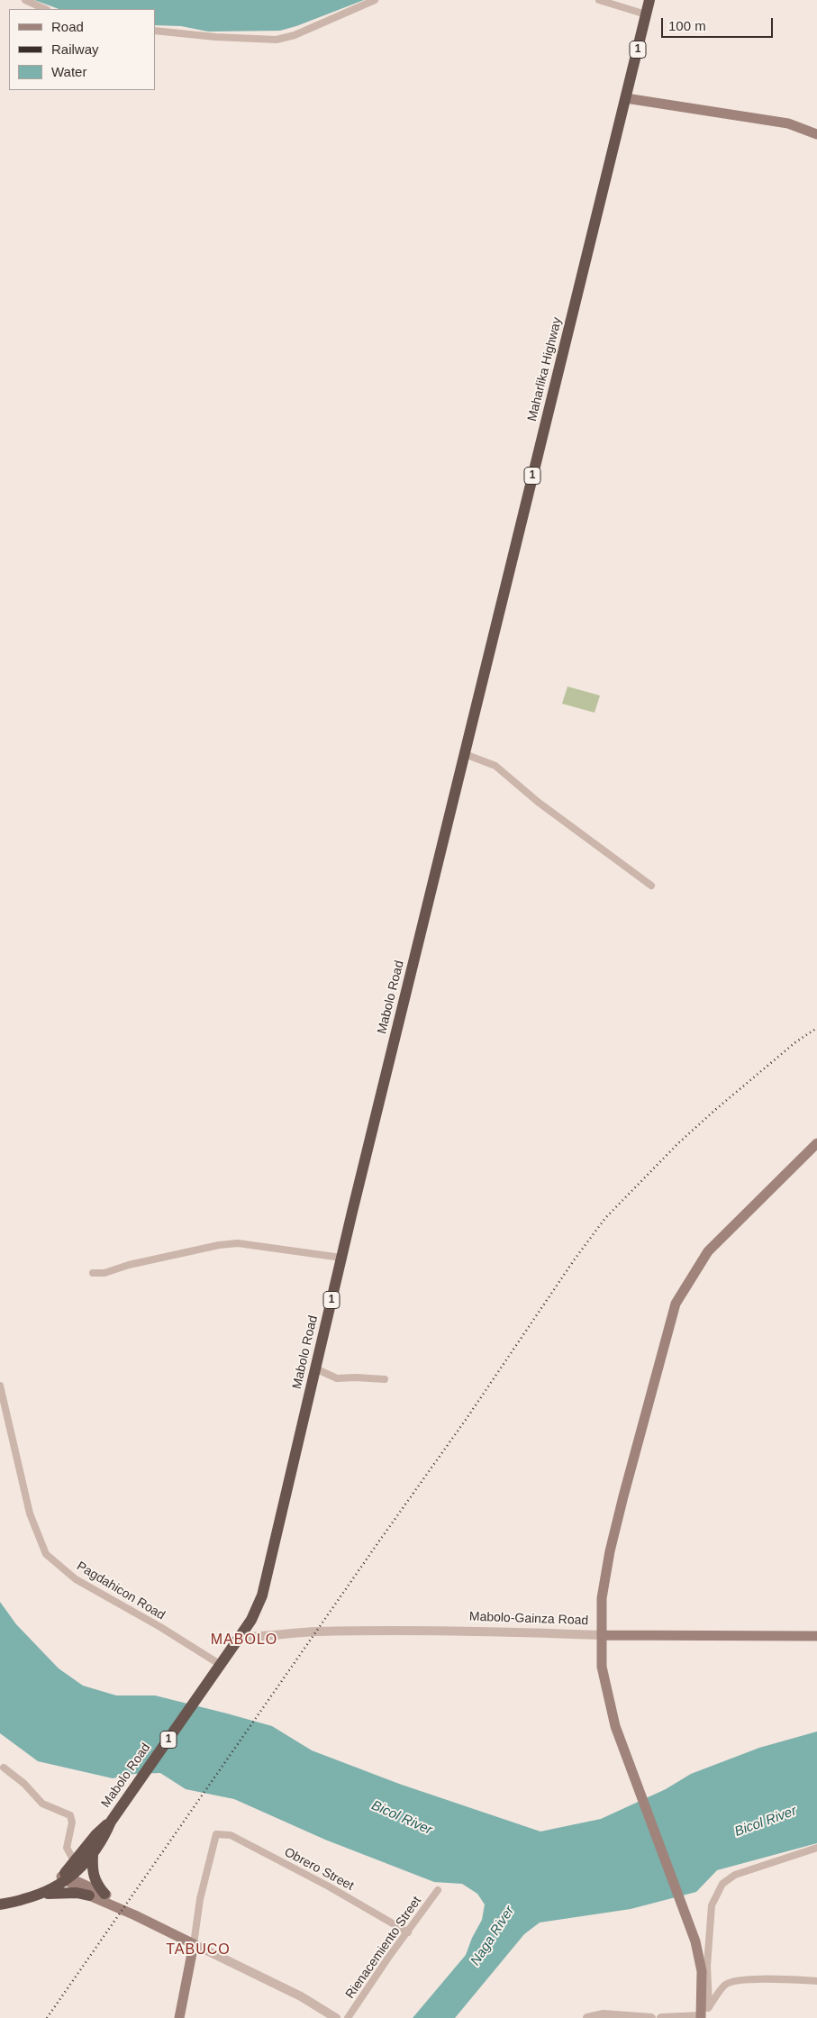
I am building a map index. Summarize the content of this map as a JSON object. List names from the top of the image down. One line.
{"streets":{"highway":["1","Maharlika Highway","Mabolo Road"],"main road":["Mabolo-Gainza Road"],"street":["Pagdahicon Road","Obrero Street","Rienacemiento Street"]},"crossings":[["1","Mabolo Road"],["Maharlika Highway","Mabolo Road"],["Mabolo Road","Pagdahicon Road"],["Mabolo Road","Mabolo-Gainza Road"],["Obrero Street","Rienacemiento Street"]],"districts":["MABOLO","TABUCO"],"water":["Bicol River","Naga River"],"legend":["Road","Railway","Water"],"scale_bar":"100 m"}
